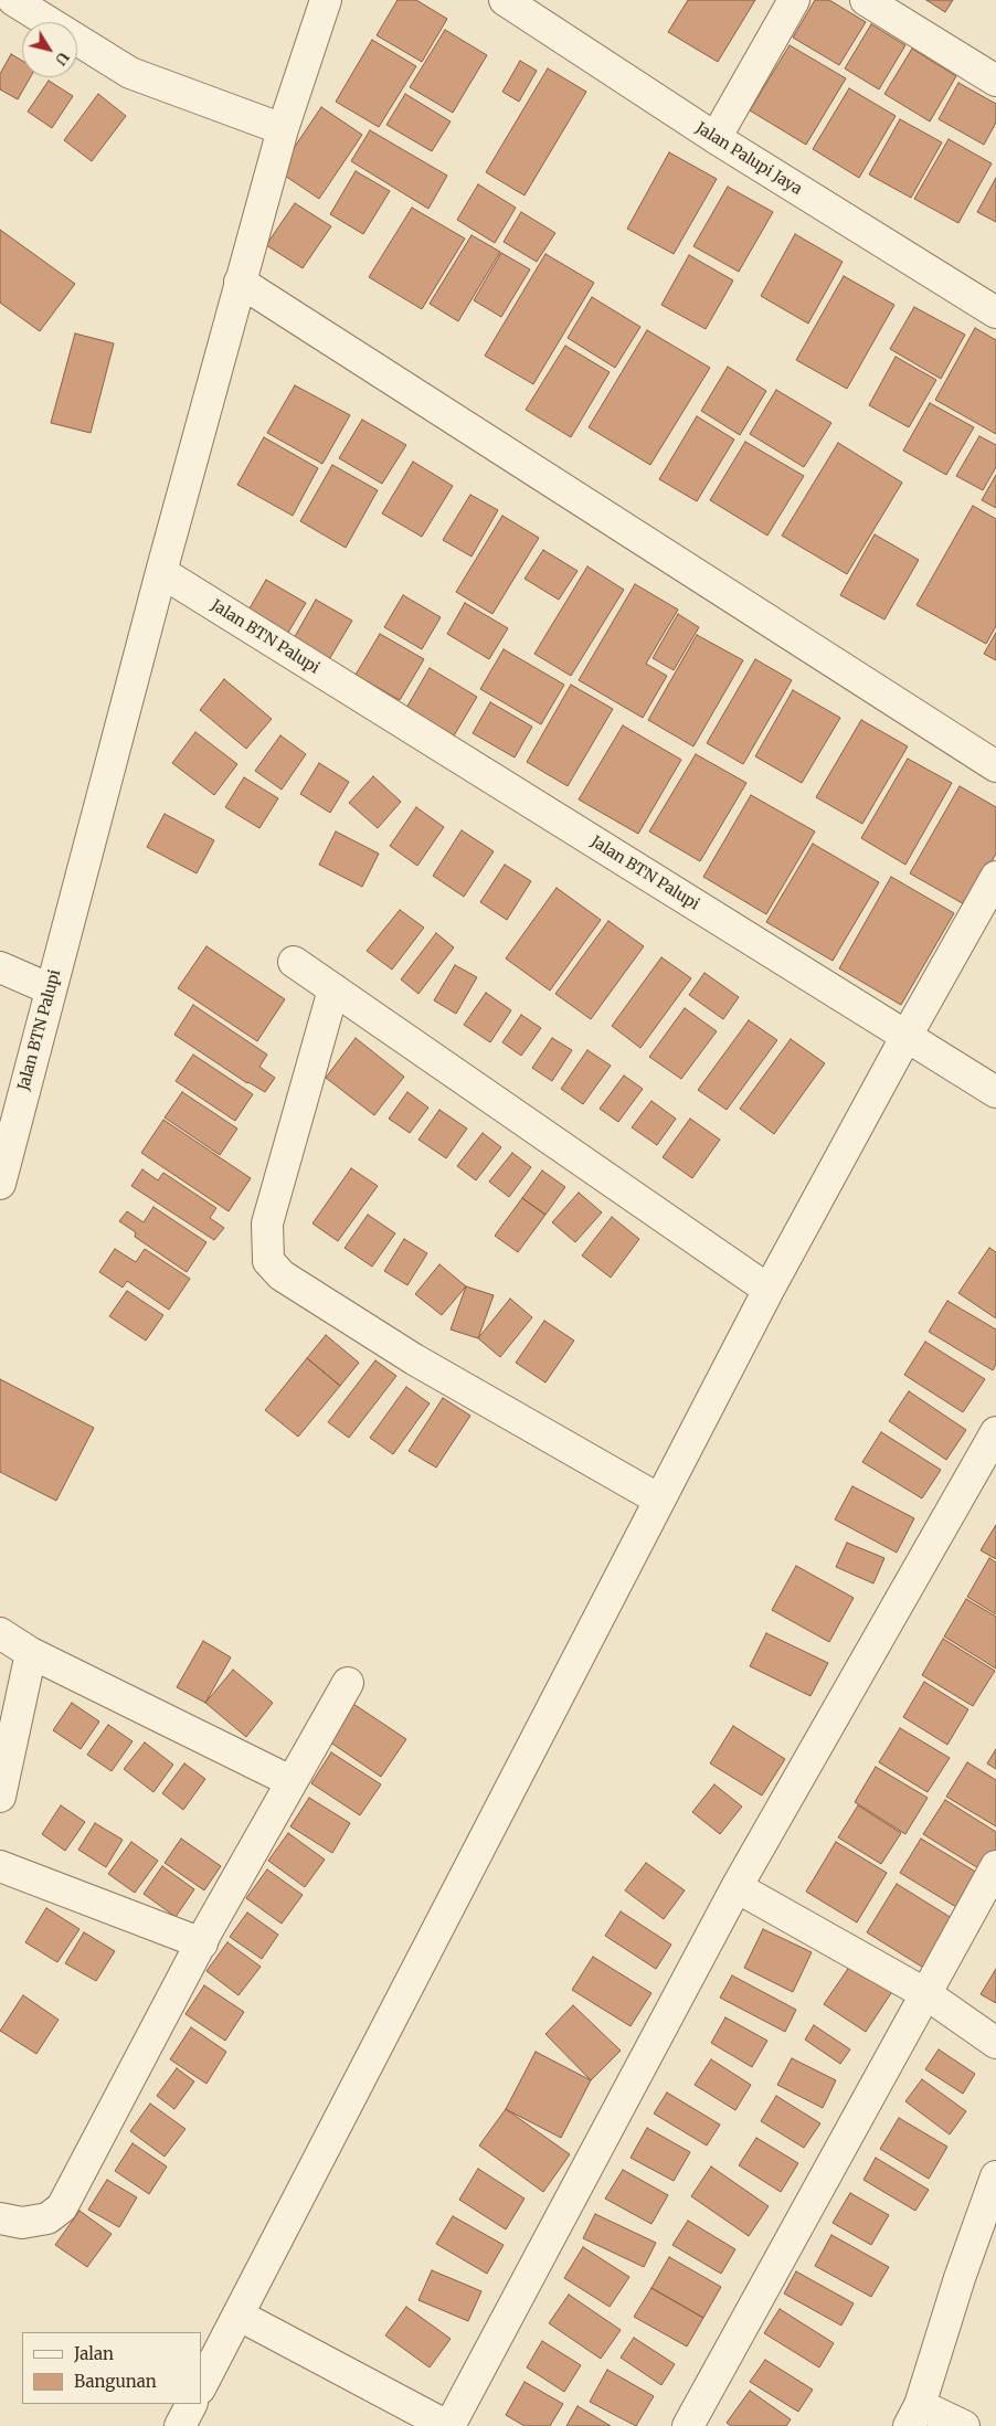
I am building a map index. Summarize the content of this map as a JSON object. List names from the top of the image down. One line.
{"streets":{"street":["Jalan Palupi Jaya","Jalan BTN Palupi"]},"legend":["Jalan","Bangunan"],"north":"bottom right"}
